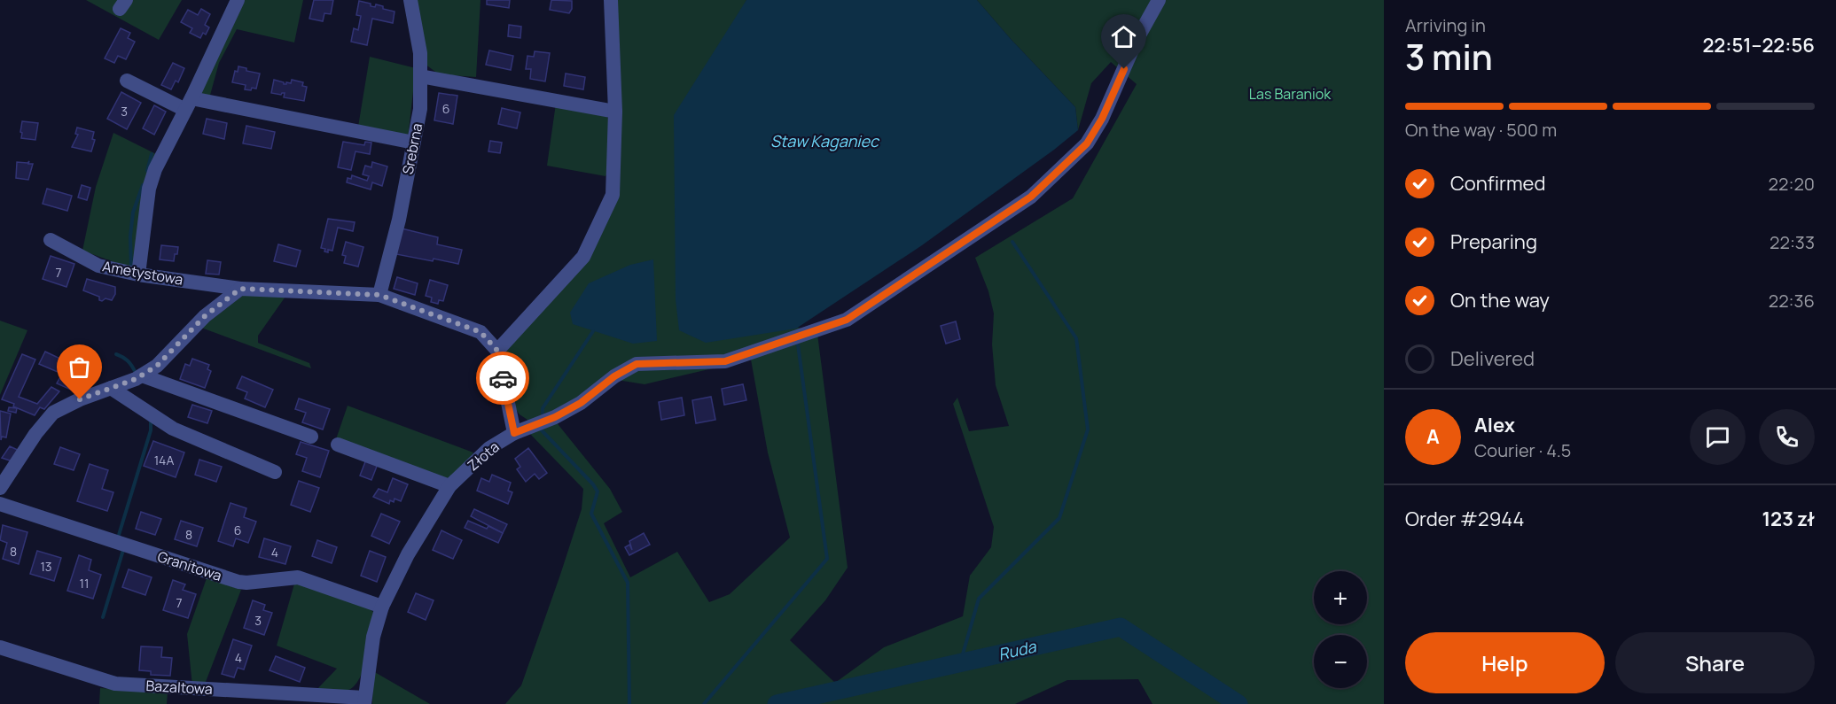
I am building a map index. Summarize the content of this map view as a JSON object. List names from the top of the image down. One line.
{"streets":{"street":["Srebrna","Ametystowa","Złota","Granitowa","Bazaltowa"]},"crossings":[["Srebrna","Ametystowa"],["Złota","Granitowa"],["Złota","Bazaltowa"]],"water":["Staw Kaganiec","Ruda"],"parks":["Las Baraniok"],"house_numbers":["6","3","7","14A","6","8","8","4","13","11","7","3","4"],"page":{"heading":["3 min","Arriving in","22:51–22:56"],"panel":["Alex","Courier · 4.5","Order #2944","123 zł"],"bar":"On the way · 500 m","list":[["Confirmed","22:20"],["Preparing","22:33"],["On the way","22:36"],"Delivered"],"round":"A","map_buttons":["+","−"],"buttons":["Help","Share"]}}
